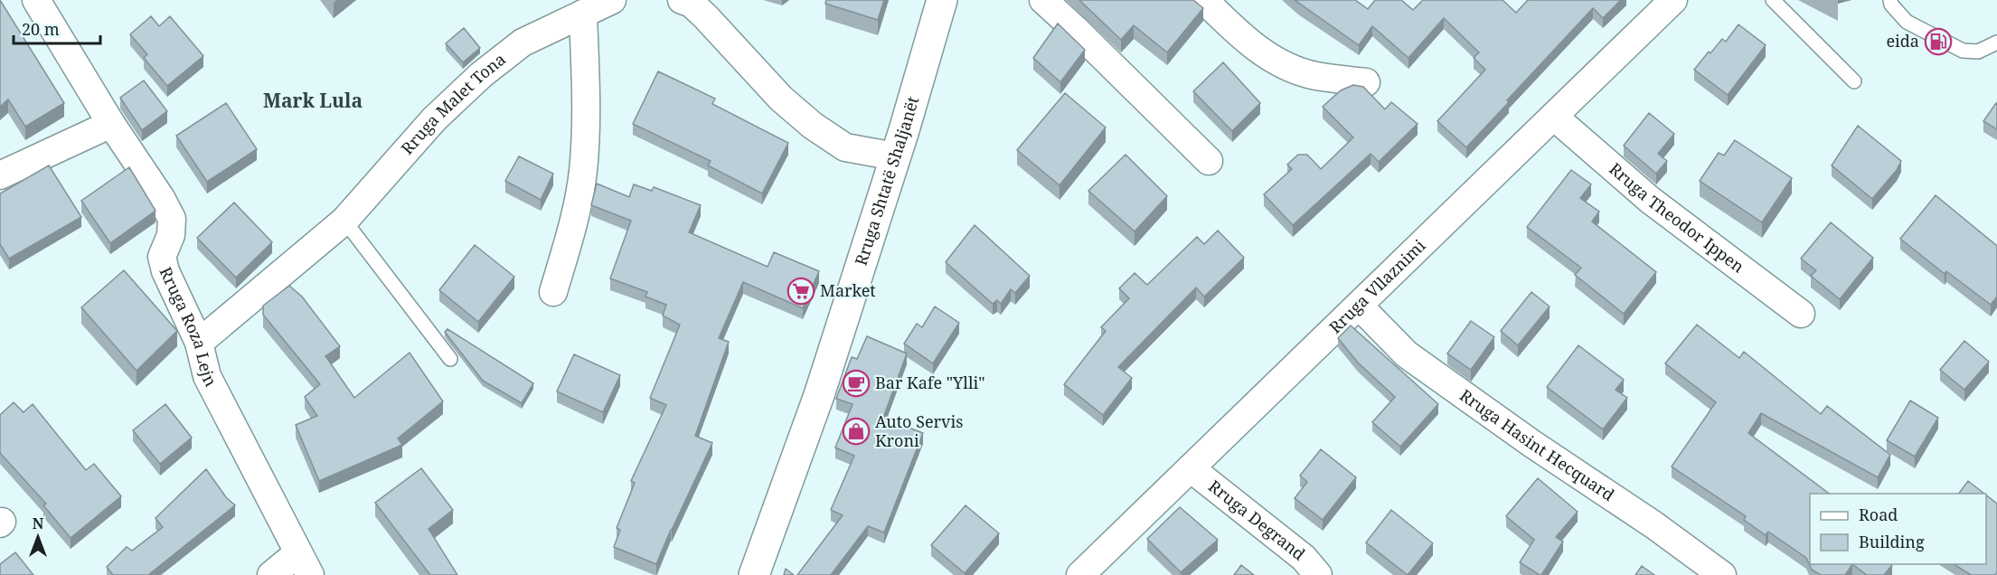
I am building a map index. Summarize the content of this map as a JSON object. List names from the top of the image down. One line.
{"streets":{"main road":["Rruga Shtatë Shaljanët"],"street":["Rruga Malet Tona","Rruga Theodor Ippen","Rruga Vllaznimi","Rruga Roza Lejn","Rruga Hasint Hecquard","Rruga Degrand"]},"crossings":[["Rruga Malet Tona","Rruga Roza Lejn"],["Rruga Theodor Ippen","Rruga Vllaznimi"],["Rruga Vllaznimi","Rruga Hasint Hecquard"],["Rruga Vllaznimi","Rruga Degrand"]],"districts":["Mark Lula"],"places":{"fuel station":["eida"],"supermarket":["Market"],"cafe":["Bar Kafe \"Ylli\""],"shop":["Auto Servis Kroni"]},"legend":["Road","Building"],"scale_bar":"20 m","north":"top"}
